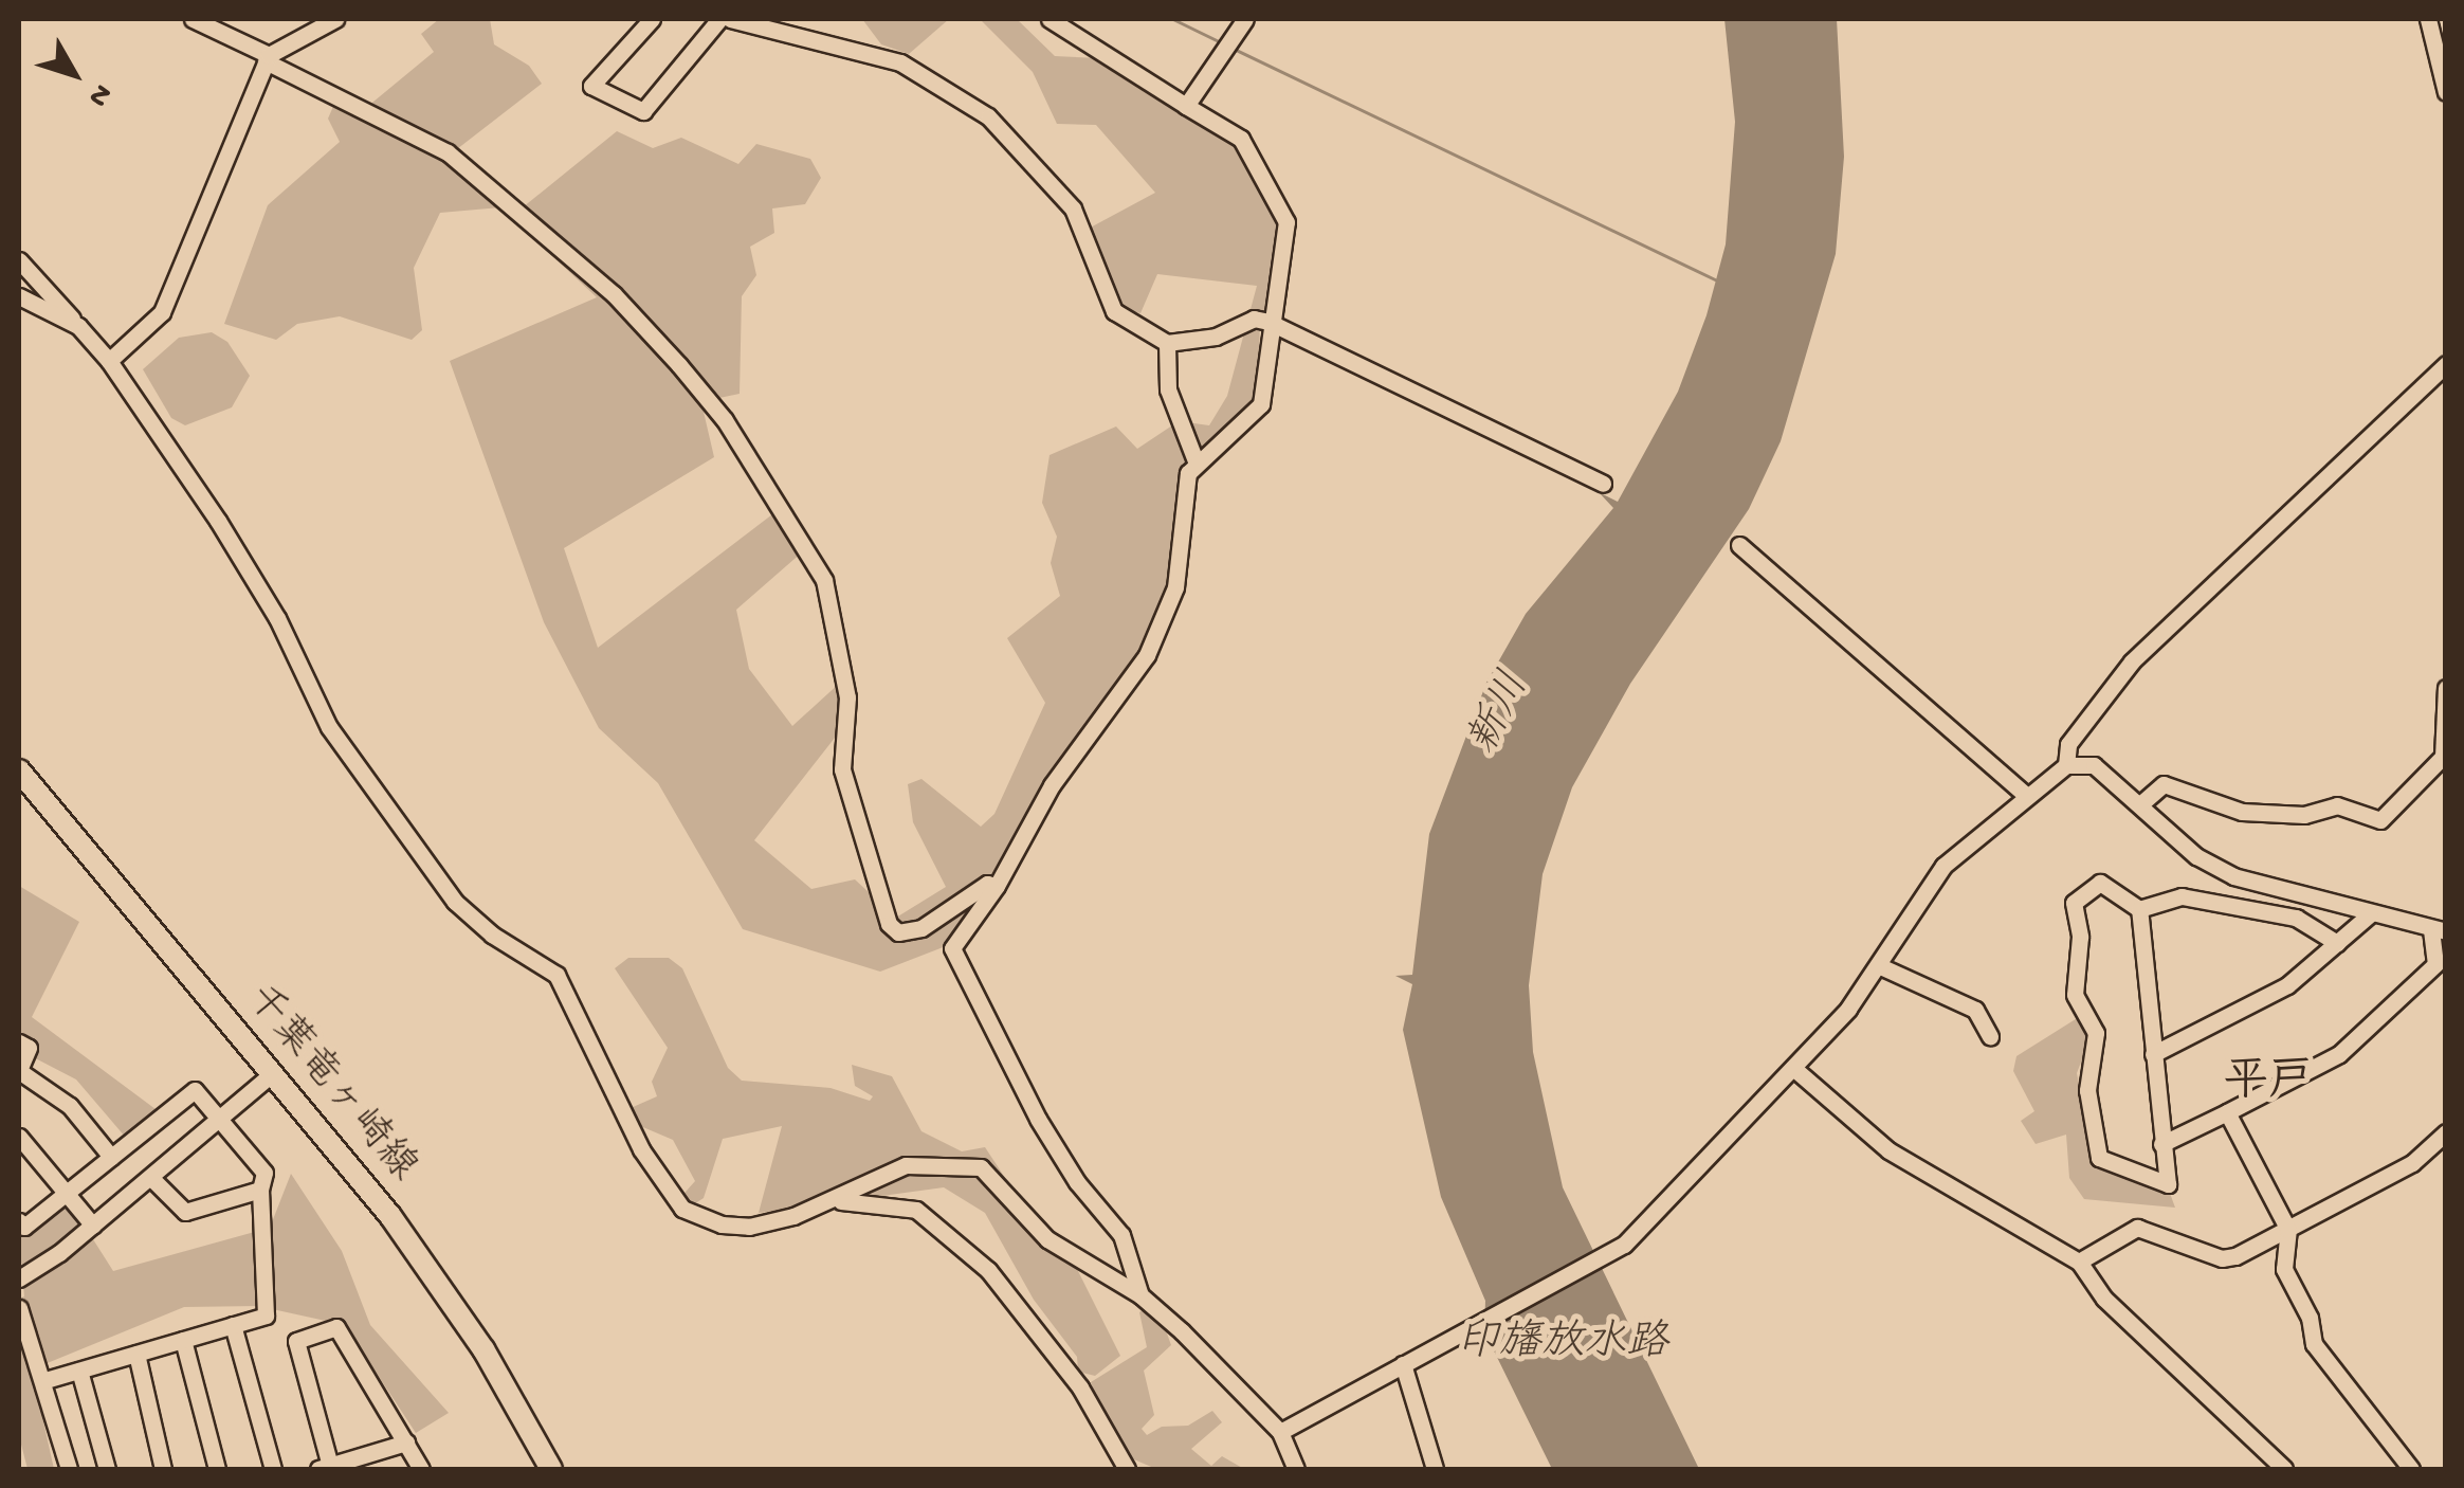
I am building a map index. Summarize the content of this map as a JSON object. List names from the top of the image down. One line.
{"streets":{"main road":["千葉竜ヶ崎線"]},"districts":["平戸"],"water":["新川","印旛放水路"],"north":"bottom right"}
